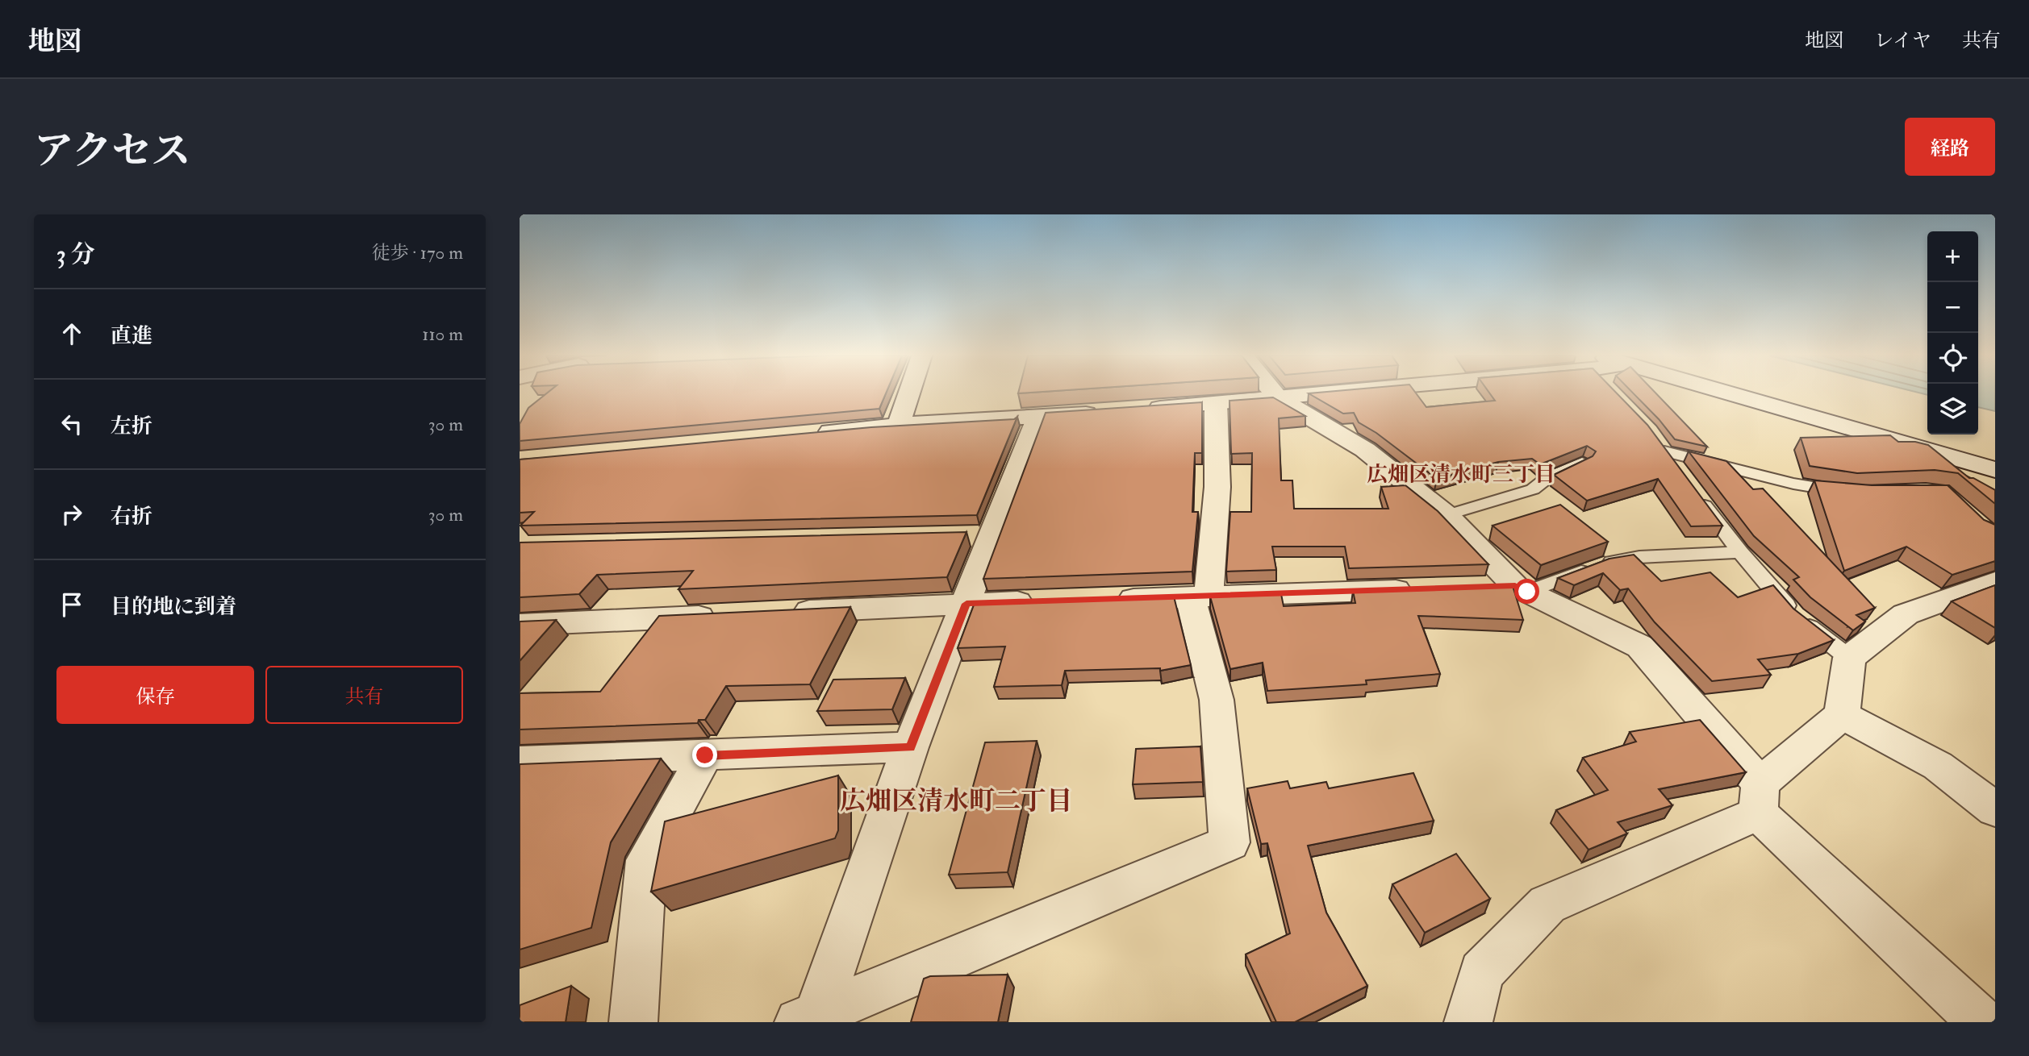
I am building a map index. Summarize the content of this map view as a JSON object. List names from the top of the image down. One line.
{"districts":["広畑区清水町三丁目","広畑区清水町二丁目"],"page":{"header":"地図","nav":["地図","レイヤ","共有"],"buttons":["経路",["保存","共有"]],"title":"アクセス","heading":["3 分","徒歩 · 170 m"],"map_buttons":["+","−"],"list":[["直進","110 m"],["左折","30 m"],["右折","30 m"],"目的地に到着"]}}
